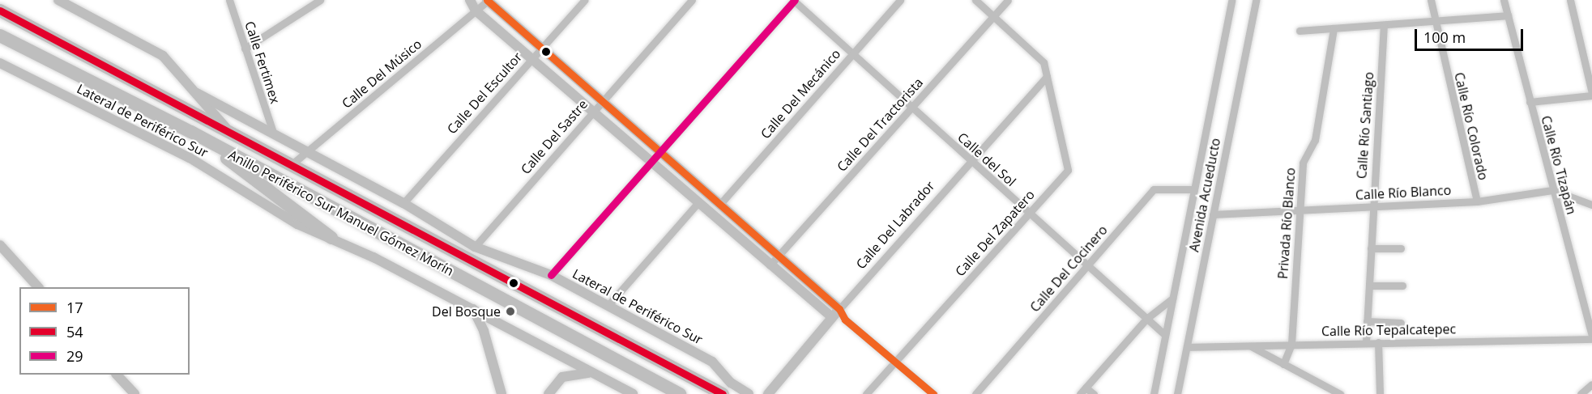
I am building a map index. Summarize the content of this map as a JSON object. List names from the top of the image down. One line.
{"streets":{"highway":["Anillo Periférico Sur Manuel Gómez Morín"],"street":["Calle Fertimex","Calle Del Músico","Calle Del Escultor","Calle Del Mecánico","Lateral de Periférico Sur","Calle Del Tractorista","Calle Río Santiago","Calle Río Colorado","Calle Del Sastre","Calle del Sol","Calle Río Tizapán","Calle Río Blanco","Avenida Acueducto","Privada Río Blanco","Calle Del Labrador","Calle Del Zapatero","Calle Del Cocinero","Calle Río Tepalcatepec"]},"crossings":[["Calle Fertimex","Lateral de Periférico Sur"],["Calle Del Músico","Lateral de Periférico Sur"],["Calle Del Músico","Anillo Periférico Sur Manuel Gómez Morín"],["Calle Del Escultor","Lateral de Periférico Sur"],["Calle Del Mecánico","Calle del Sol"],["Lateral de Periférico Sur","Calle Del Sastre"],["Calle Del Tractorista","Calle del Sol"],["Calle Del Tractorista","Calle Del Zapatero"],["Calle Río Santiago","Calle Río Blanco"],["Calle Río Santiago","Calle Río Tepalcatepec"],["Calle Río Colorado","Calle Río Blanco"],["Calle del Sol","Avenida Acueducto"],["Calle del Sol","Calle Del Labrador"],["Calle del Sol","Calle Del Zapatero"],["Calle del Sol","Calle Del Cocinero"],["Calle Río Tizapán","Calle Río Blanco"],["Calle Río Tizapán","Calle Río Tepalcatepec"],["Calle Río Blanco","Avenida Acueducto"],["Calle Río Blanco","Privada Río Blanco"],["Avenida Acueducto","Calle Del Cocinero"],["Avenida Acueducto","Calle Río Tepalcatepec"],["Privada Río Blanco","Calle Río Tepalcatepec"],["Calle Del Labrador","Calle Del Zapatero"]],"places":["Del Bosque"],"lines":["transit line 17","transit line 29","transit line 54"],"legend":["17","54","29"],"scale_bar":"100 m"}
